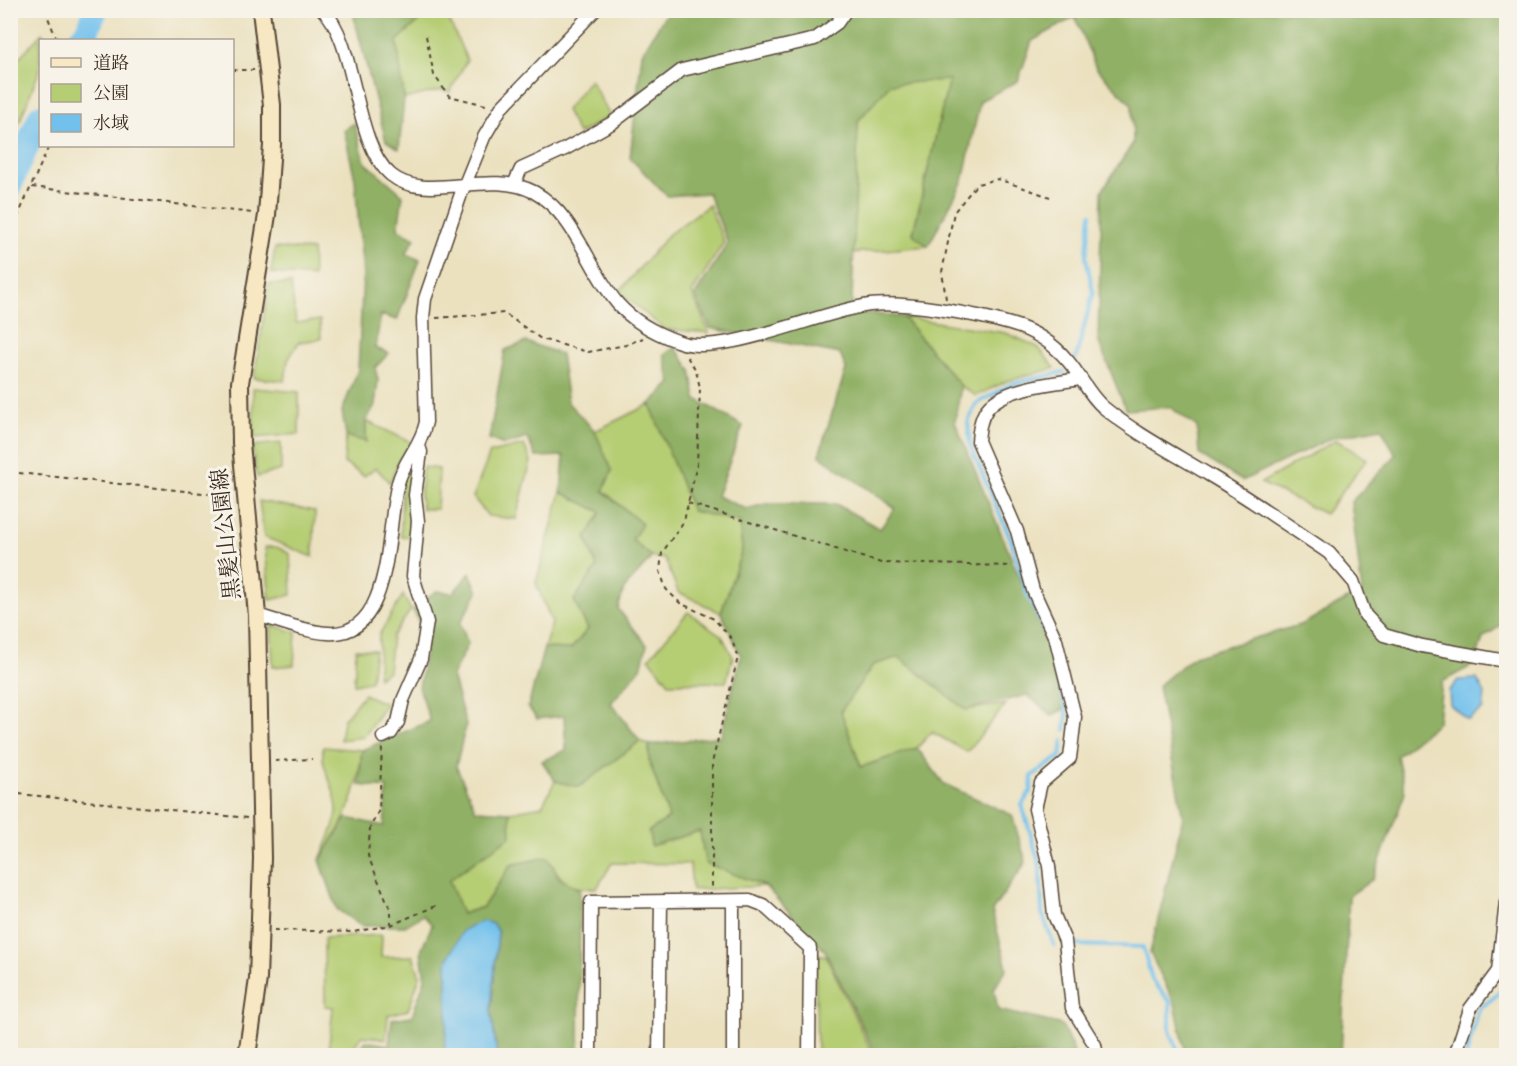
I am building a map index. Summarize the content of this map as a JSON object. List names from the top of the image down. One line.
{"streets":{"main road":["黒髪山公園線"]},"legend":["道路","公園","水域"]}
